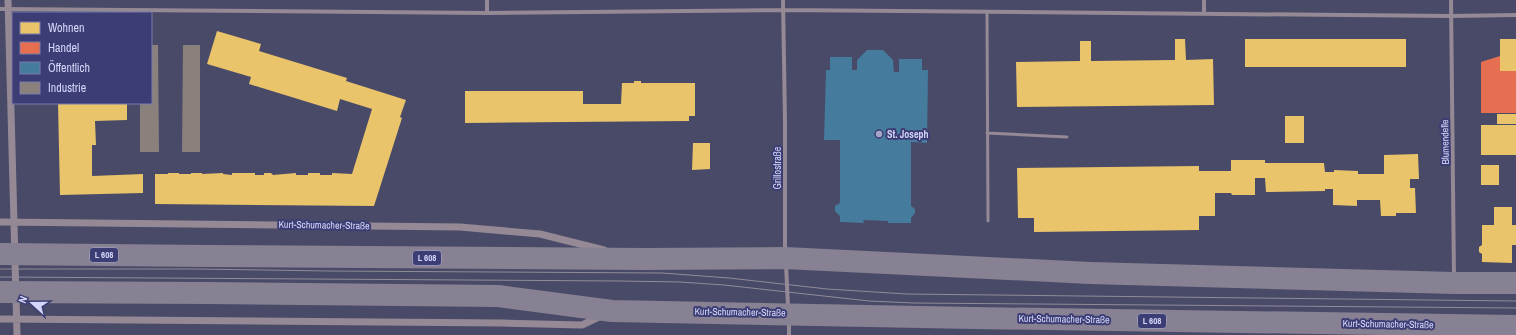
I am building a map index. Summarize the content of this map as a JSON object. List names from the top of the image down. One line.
{"streets":{"main road":["Kurt-Schumacher-Straße","L 608"],"street":["Blumendelle","Grillostraße"]},"crossings":[["Blumendelle","Kurt-Schumacher-Straße"],["Grillostraße","Kurt-Schumacher-Straße"]],"places":["St. Joseph"],"legend":["Wohnen","Handel","Öffentlich","Industrie"],"north":"left"}
